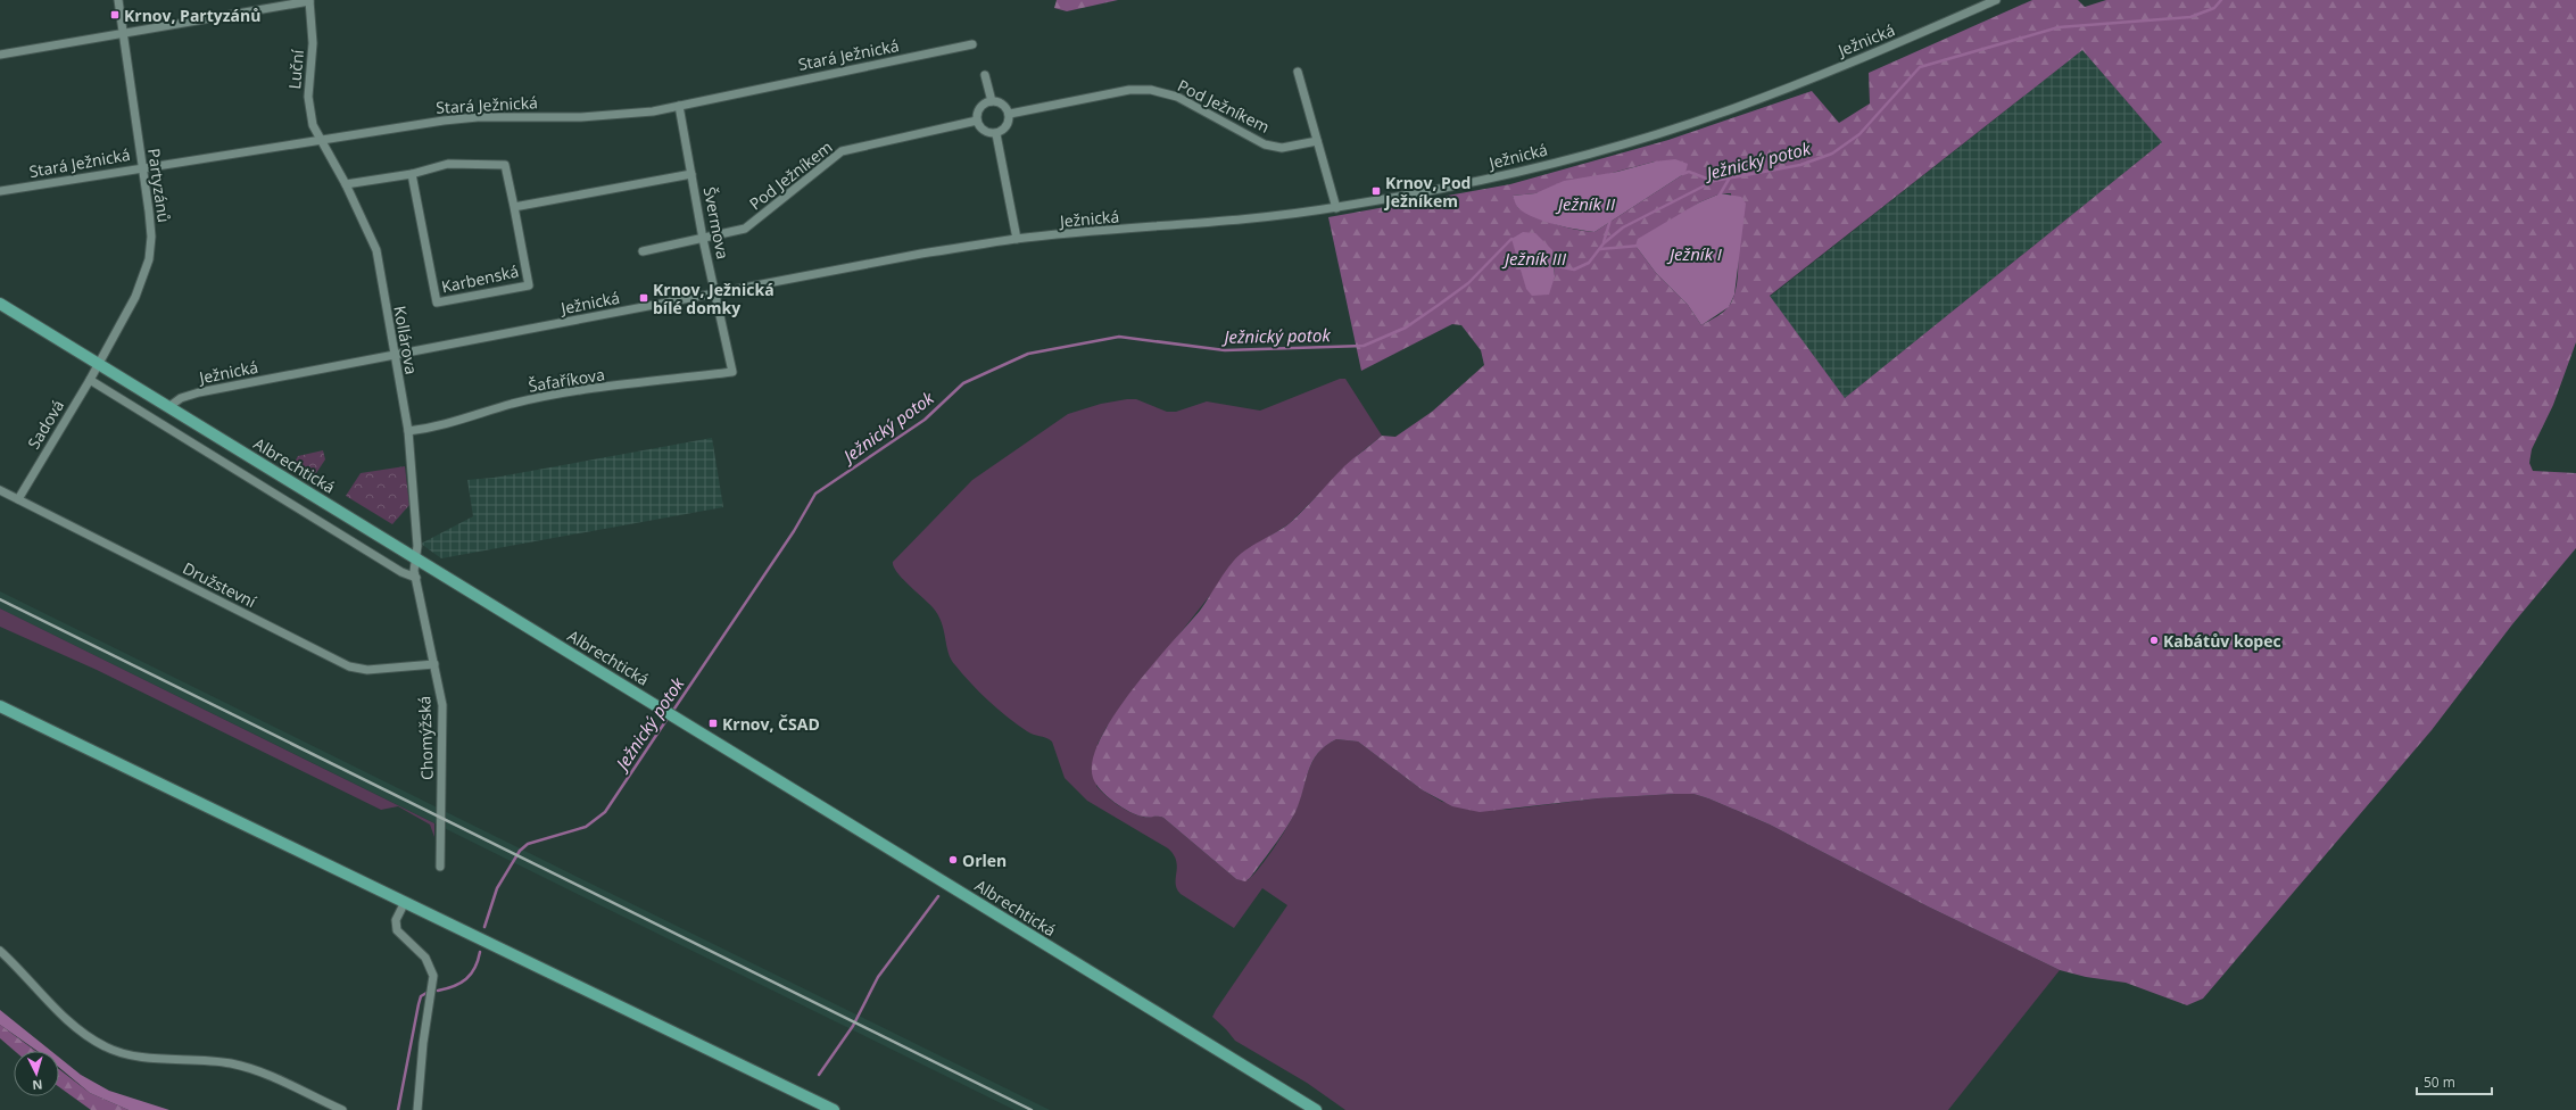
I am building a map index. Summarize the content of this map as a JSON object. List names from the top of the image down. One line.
{"streets":{"main road":["Albrechtická"],"street":["Ježnická","Stará Ježnická","Luční","Pod Ježníkem","Partyzánů","Švermova","Karbenská","Kollárova","Šafaříkova","Sadová","Družstevní","Chomýžská"]},"crossings":[["Ježnická","Švermova"],["Ježnická","Kollárova"],["Ježnická","Albrechtická"],["Stará Ježnická","Luční"],["Stará Ježnická","Partyzánů"],["Stará Ježnická","Švermova"],["Stará Ježnická","Kollárova"],["Luční","Kollárova"],["Pod Ježníkem","Švermova"],["Partyzánů","Sadová"],["Partyzánů","Albrechtická"],["Švermova","Šafaříkova"],["Karbenská","Kollárova"],["Kollárova","Šafaříkova"],["Kollárova","Albrechtická"],["Kollárova","Chomýžská"],["Sadová","Albrechtická"],["Sadová","Družstevní"],["Albrechtická","Chomýžská"],["Družstevní","Chomýžská"]],"water":["Ježnický potok","Ježník II","Ježník I","Ježník III"],"places":{"transit":["Krnov, Partyzánů","Krnov, Pod Ježníkem","Krnov, Ježnická bílé domky","Krnov, ČSAD"],"other":["Kabátův kopec","Orlen"]},"scale_bar":"50 m","north":"bottom"}
